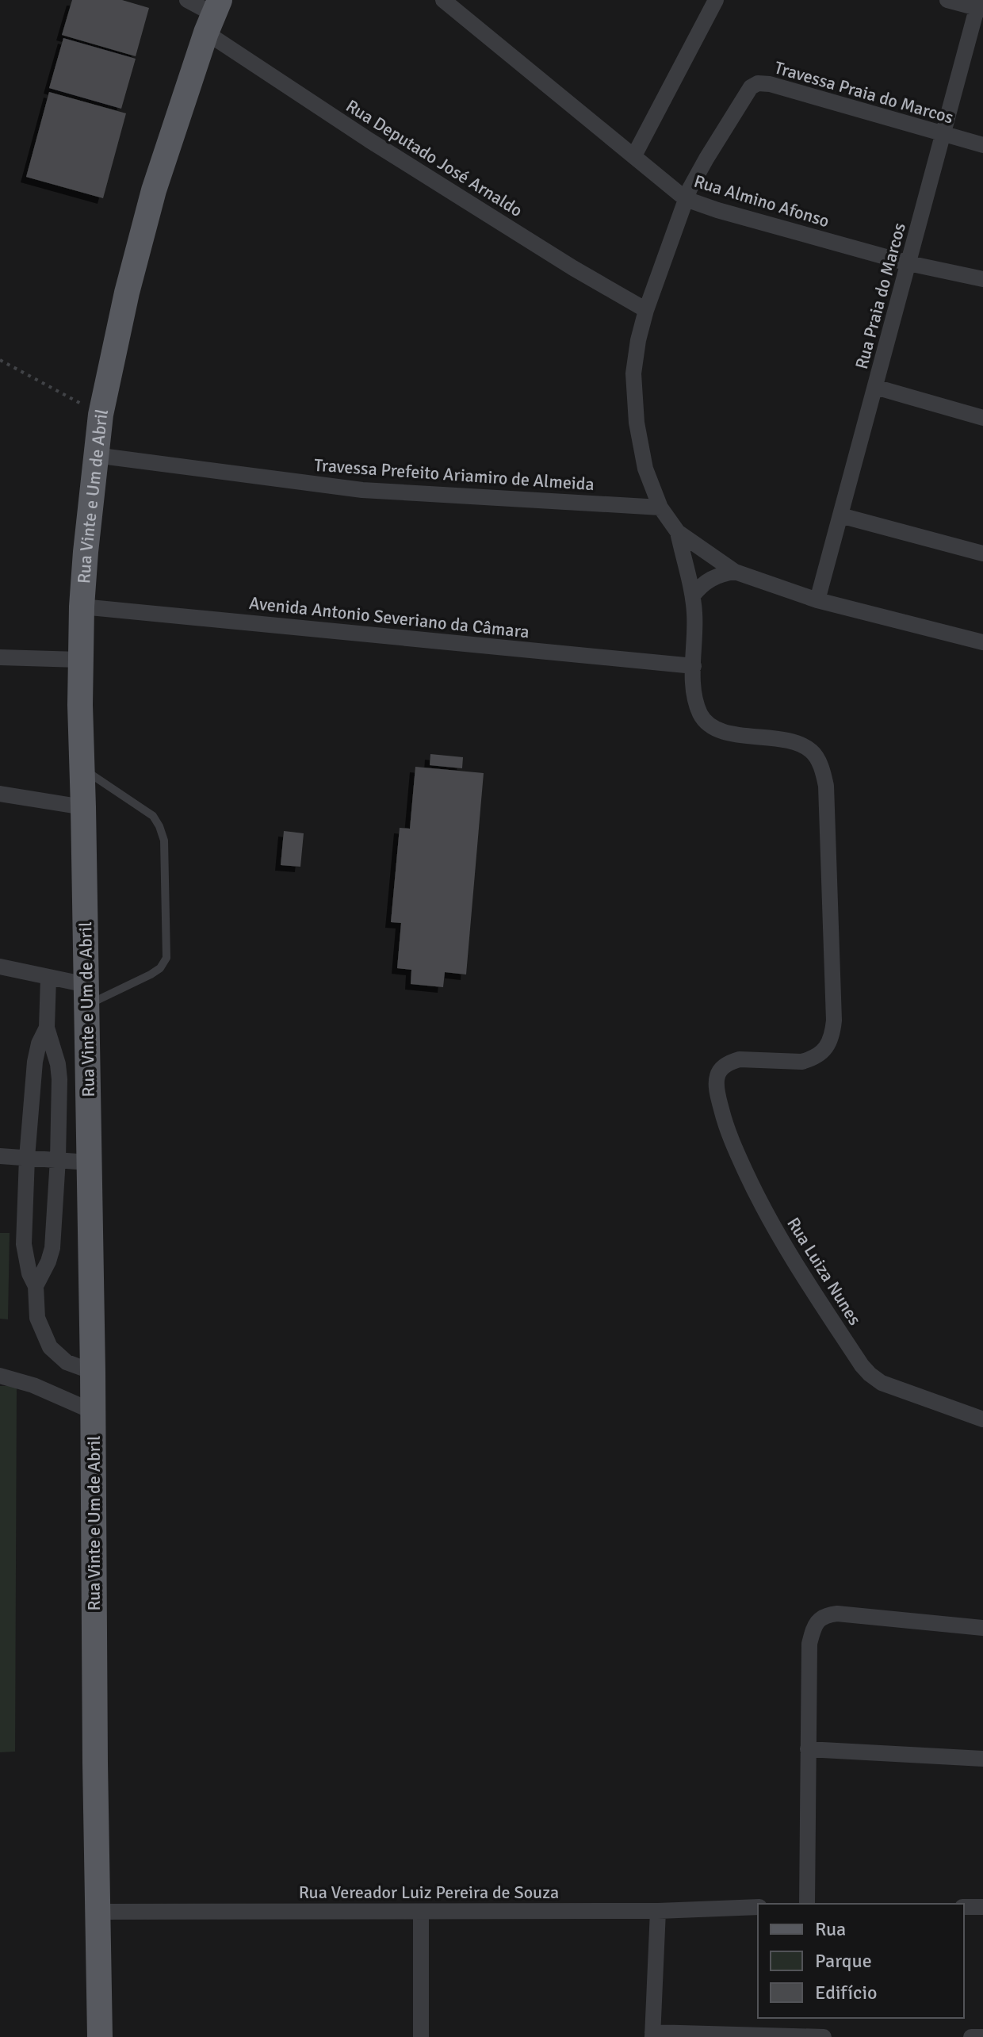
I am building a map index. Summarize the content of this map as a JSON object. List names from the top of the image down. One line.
{"streets":{"main road":["Rua Vinte e Um de Abril"],"street":["Travessa Praia do Marcos","Rua Deputado José Arnaldo","Rua Almino Afonso","Rua Praia do Marcos","Travessa Prefeito Ariamiro de Almeida","Avenida Antonio Severiano da Câmara","Rua Luiza Nunes","Rua Vereador Luiz Pereira de Souza"]},"crossings":[["Travessa Praia do Marcos","Rua Almino Afonso"],["Travessa Praia do Marcos","Rua Praia do Marcos"],["Rua Deputado José Arnaldo","Rua Vinte e Um de Abril"],["Rua Almino Afonso","Rua Praia do Marcos"],["Travessa Prefeito Ariamiro de Almeida","Rua Vinte e Um de Abril"],["Rua Vinte e Um de Abril","Avenida Antonio Severiano da Câmara"],["Rua Vinte e Um de Abril","Rua Vereador Luiz Pereira de Souza"],["Avenida Antonio Severiano da Câmara","Rua Luiza Nunes"]],"legend":["Rua","Parque","Edifício"]}
